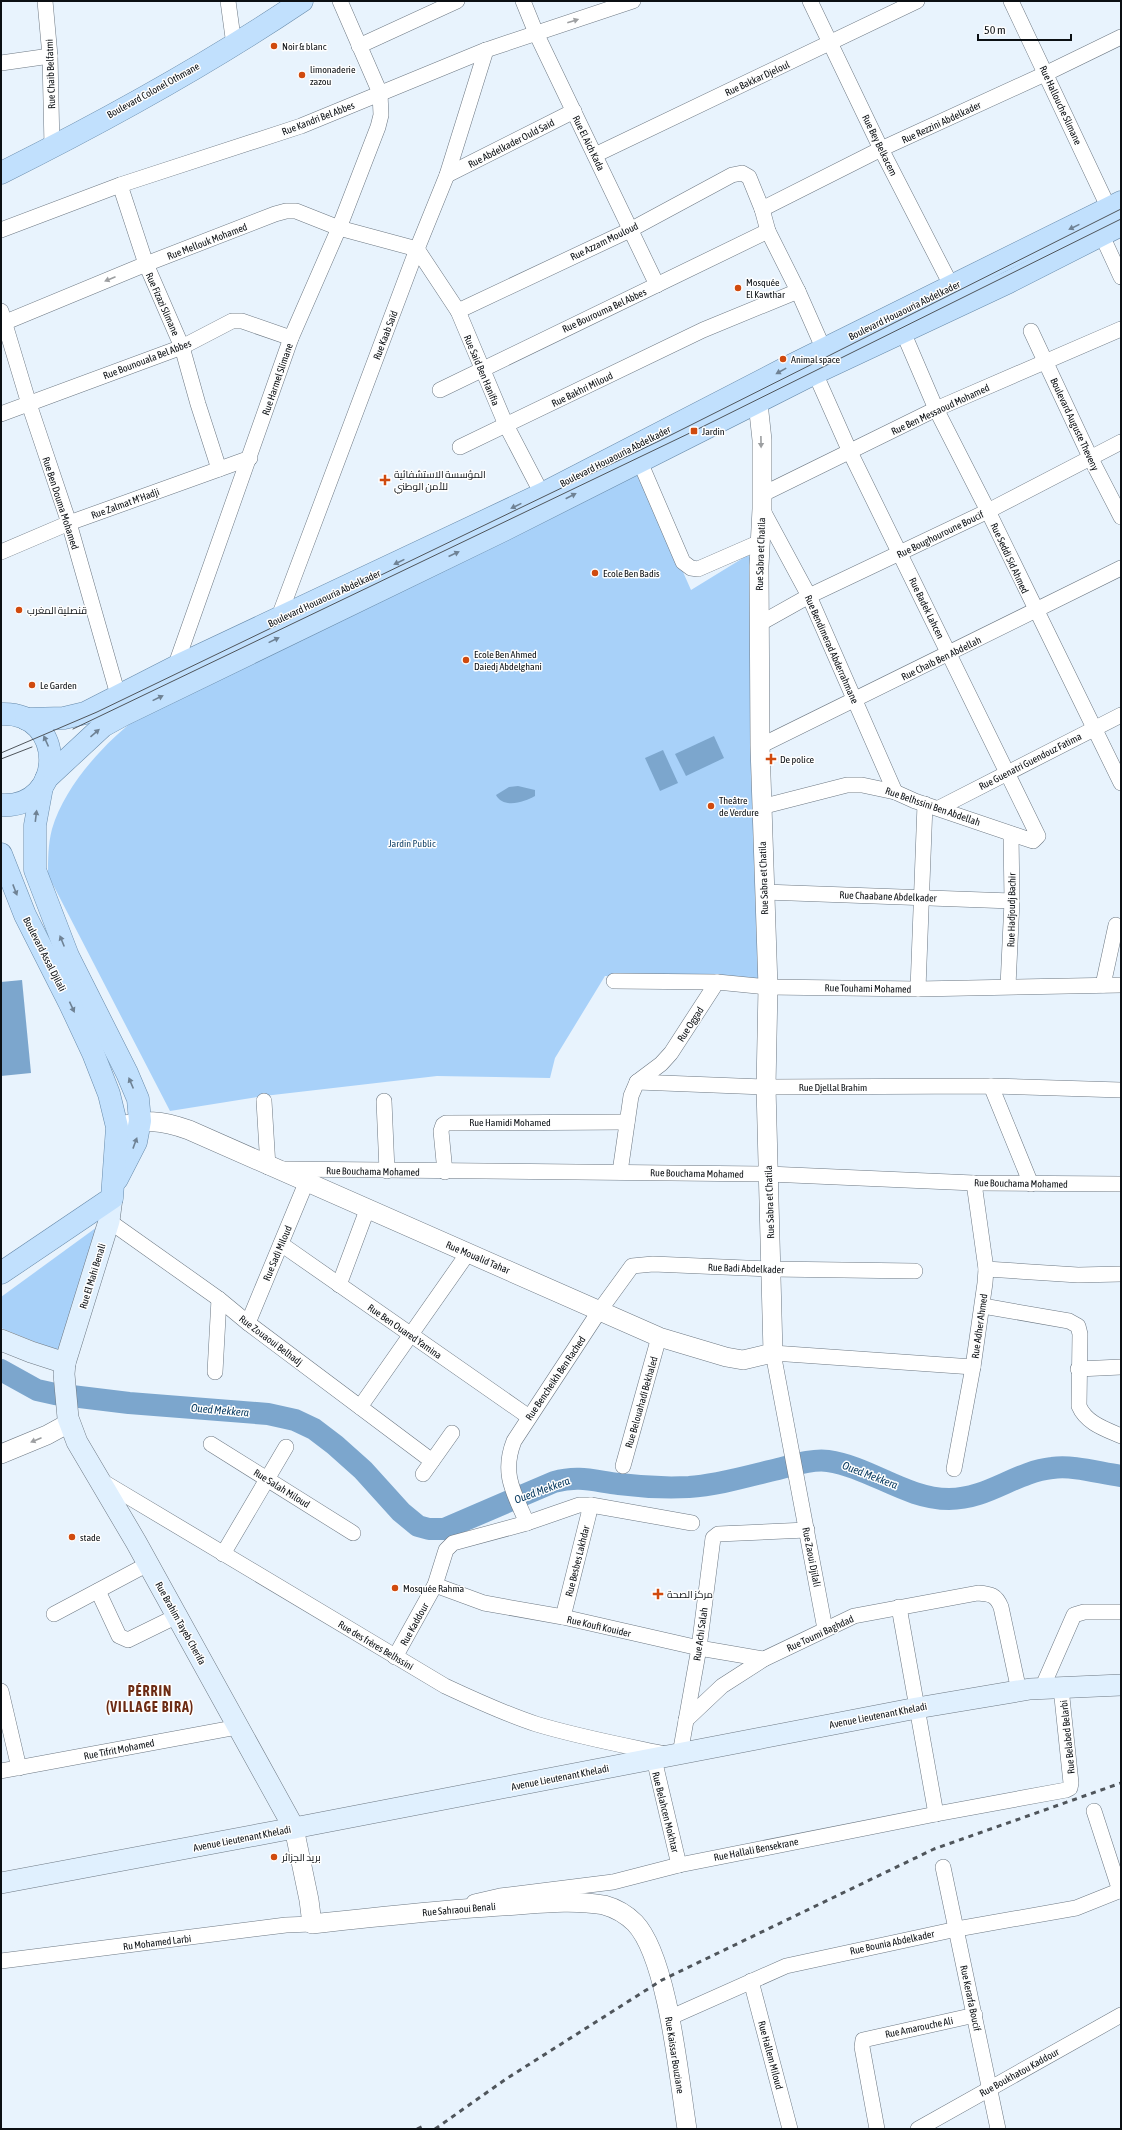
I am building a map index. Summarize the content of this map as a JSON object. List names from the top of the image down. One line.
{"streets":{"main road":["Boulevard Colonel Othmane","Boulevard Houaouria Abdelkader","Boulevard Assal Djilali","Rue El Mahi Benali","Rue Brahim Tayeb Cherifa","Avenue Lieutenant Kheladi"],"street":["Rue Chaib Belfatmi","Rue Bakkar Djeloul","Rue Hallouche Slimane","Rue Kandri Bel Abbes","Rue Rezzini Abdelkader","Rue Abdelkader Ould Said","Rue El Aich Kada","Rue Bey Belkacem","Rue Mellouk Mohamed","Rue Azzam Mouloud","Rue Fizazi Slimane","Rue Bourouma Bel Abbes","Rue Kaab Saïd","Rue Bounouala Bel Abbes","Rue Said Ben Hanifia","Rue Harmel Slimane","Rue Bakhri Miloud","Rue Ben Messaoud Mohamed","Boulevard Auguste Theveny","Rue Ben Douma Mohamed","Rue Zalmat M'Hadji","Rue Boughouroune Boucif","Rue Sabra et Chatila","Rue Seddi Sid Ahmed","Rue Badek Lahcen","Rue Bendimerad Abderrahmane","Rue Chaib Ben Abdellah","Rue Guenatri Guendouz Fatima","Rue Belhssini Ben Abdellah","Rue Chaabane Abdelkader","Rue Hadjoudj Bachir","Rue Touhami Mohamed","Rue Oggad","Rue Djellal Brahim","Rue Hamidi Mohamed","Rue Bouchama Mohamed","Rue Sadi Miloud","Rue Moualid Tahar","Rue Badi Abdelkader","Rue Adher Ahmed","Rue Ben Ouared Yamina","Rue Zouaoui Belhadj","Rue Bencheikh Ben Rached","Rue Belouahadi Bekhaled","Rue Salah Miloud","Rue Zaoui Djilali","Rue Besbes Lakhdar","Rue Kaddour","Rue Koufi Kouider","Rue Toumi Baghdad","Rue Achi Salah","Rue des frères Belhssini","Rue Belabed Belarbi","Rue Tifrit Mohamed","Rue Belahcen Mokhtar","Rue Hallali Bensekrane","Rue Sahraoui Benali","Ru Mohamed Larbi","Rue Bounia Abdelkader","Rue Kerarfa Boucif","Rue Amarouche Ali","Rue Kaissar Bouziane","Rue Hallem Miloud","Rue Boukhatou Kaddour"]},"crossings":[["Rue Chaib Belfatmi","Boulevard Colonel Othmane"],["Rue Bakkar Djeloul","Rue El Aich Kada"],["Rue Bakkar Djeloul","Rue Bey Belkacem"],["Rue Hallouche Slimane","Rue Rezzini Abdelkader"],["Rue Hallouche Slimane","Boulevard Houaouria Abdelkader"],["Rue Kandri Bel Abbes","Rue El Aich Kada"],["Rue Kandri Bel Abbes","Rue Fizazi Slimane"],["Rue Kandri Bel Abbes","Rue Kaab Saïd"],["Rue Kandri Bel Abbes","Rue Harmel Slimane"],["Rue Rezzini Abdelkader","Rue Bey Belkacem"],["Rue Rezzini Abdelkader","Rue Azzam Mouloud"],["Rue Abdelkader Ould Said","Rue El Aich Kada"],["Rue Abdelkader Ould Said","Rue Kaab Saïd"],["Rue El Aich Kada","Rue Azzam Mouloud"],["Rue El Aich Kada","Rue Bourouma Bel Abbes"],["Rue Bey Belkacem","Boulevard Houaouria Abdelkader"],["Rue Mellouk Mohamed","Rue Fizazi Slimane"],["Rue Mellouk Mohamed","Rue Kaab Saïd"],["Rue Mellouk Mohamed","Rue Said Ben Hanifia"],["Rue Mellouk Mohamed","Rue Harmel Slimane"],["Rue Mellouk Mohamed","Rue Ben Douma Mohamed"],["Rue Azzam Mouloud","Rue Said Ben Hanifia"],["Rue Fizazi Slimane","Rue Bounouala Bel Abbes"],["Rue Fizazi Slimane","Rue Zalmat M'Hadji"],["Rue Bourouma Bel Abbes","Rue Said Ben Hanifia"],["Boulevard Houaouria Abdelkader","Rue Kaab Saïd"],["Boulevard Houaouria Abdelkader","Rue Said Ben Hanifia"],["Boulevard Houaouria Abdelkader","Rue Harmel Slimane"],["Boulevard Houaouria Abdelkader","Rue Ben Douma Mohamed"],["Boulevard Houaouria Abdelkader","Rue Sabra et Chatila"],["Boulevard Houaouria Abdelkader","Rue Seddi Sid Ahmed"],["Boulevard Houaouria Abdelkader","Rue Badek Lahcen"],["Rue Kaab Saïd","Rue Said Ben Hanifia"],["Rue Bounouala Bel Abbes","Rue Harmel Slimane"],["Rue Bounouala Bel Abbes","Rue Ben Douma Mohamed"],["Rue Said Ben Hanifia","Rue Bakhri Miloud"],["Rue Harmel Slimane","Rue Zalmat M'Hadji"],["Rue Ben Messaoud Mohamed","Boulevard Auguste Theveny"],["Rue Ben Messaoud Mohamed","Rue Sabra et Chatila"],["Rue Ben Messaoud Mohamed","Rue Seddi Sid Ahmed"],["Rue Ben Messaoud Mohamed","Rue Badek Lahcen"],["Rue Ben Messaoud Mohamed","Rue Bendimerad Abderrahmane"],["Boulevard Auguste Theveny","Rue Boughouroune Boucif"],["Rue Ben Douma Mohamed","Rue Zalmat M'Hadji"],["Rue Boughouroune Boucif","Rue Sabra et Chatila"],["Rue Boughouroune Boucif","Rue Seddi Sid Ahmed"],["Rue Boughouroune Boucif","Rue Badek Lahcen"],["Rue Boughouroune Boucif","Rue Bendimerad Abderrahmane"],["Rue Sabra et Chatila","Rue Bendimerad Abderrahmane"],["Rue Sabra et Chatila","Rue Chaib Ben Abdellah"],["Rue Sabra et Chatila","Rue Belhssini Ben Abdellah"],["Rue Sabra et Chatila","Rue Chaabane Abdelkader"],["Rue Sabra et Chatila","Rue Touhami Mohamed"],["Rue Sabra et Chatila","Rue Djellal Brahim"],["Rue Sabra et Chatila","Rue Bouchama Mohamed"],["Rue Sabra et Chatila","Rue Moualid Tahar"],["Rue Sabra et Chatila","Rue Badi Abdelkader"],["Rue Sabra et Chatila","Rue Zaoui Djilali"],["Rue Seddi Sid Ahmed","Rue Chaib Ben Abdellah"],["Rue Seddi Sid Ahmed","Rue Guenatri Guendouz Fatima"],["Rue Badek Lahcen","Rue Chaib Ben Abdellah"],["Rue Badek Lahcen","Rue Guenatri Guendouz Fatima"],["Rue Badek Lahcen","Rue Belhssini Ben Abdellah"],["Rue Bendimerad Abderrahmane","Rue Chaib Ben Abdellah"],["Rue Bendimerad Abderrahmane","Rue Belhssini Ben Abdellah"],["Rue Guenatri Guendouz Fatima","Rue Belhssini Ben Abdellah"],["Rue Belhssini Ben Abdellah","Rue Hadjoudj Bachir"],["Rue Chaabane Abdelkader","Rue Hadjoudj Bachir"],["Rue Hadjoudj Bachir","Rue Touhami Mohamed"],["Boulevard Assal Djilali","Rue Moualid Tahar"],["Boulevard Assal Djilali","Rue El Mahi Benali"],["Rue Touhami Mohamed","Rue Oggad"],["Rue Oggad","Rue Djellal Brahim"],["Rue Hamidi Mohamed","Rue Bouchama Mohamed"],["Rue Bouchama Mohamed","Rue Moualid Tahar"],["Rue Bouchama Mohamed","Rue Adher Ahmed"],["Rue Sadi Miloud","Rue Moualid Tahar"],["Rue Sadi Miloud","Rue Ben Ouared Yamina"],["Rue Sadi Miloud","Rue Zouaoui Belhadj"],["Rue Moualid Tahar","Rue Badi Abdelkader"],["Rue Moualid Tahar","Rue Bencheikh Ben Rached"],["Rue Moualid Tahar","Rue Belouahadi Bekhaled"],["Rue Moualid Tahar","Rue Zaoui Djilali"],["Rue Badi Abdelkader","Rue Bencheikh Ben Rached"],["Rue El Mahi Benali","Rue Zouaoui Belhadj"],["Rue El Mahi Benali","Rue Brahim Tayeb Cherifa"],["Rue Ben Ouared Yamina","Rue Bencheikh Ben Rached"],["Rue Bencheikh Ben Rached","Rue Kaddour"],["Rue Zaoui Djilali","Rue Toumi Baghdad"],["Rue Zaoui Djilali","Rue Achi Salah"],["Rue Besbes Lakhdar","Rue Koufi Kouider"],["Rue Brahim Tayeb Cherifa","Rue des frères Belhssini"],["Rue Brahim Tayeb Cherifa","Avenue Lieutenant Kheladi"],["Rue Brahim Tayeb Cherifa","Rue Tifrit Mohamed"],["Rue Kaddour","Rue Koufi Kouider"],["Rue Kaddour","Rue des frères Belhssini"],["Rue Koufi Kouider","Rue Toumi Baghdad"],["Rue Koufi Kouider","Rue Achi Salah"],["Rue Toumi Baghdad","Rue Achi Salah"],["Rue Toumi Baghdad","Avenue Lieutenant Kheladi"],["Rue Achi Salah","Rue des frères Belhssini"],["Rue Achi Salah","Avenue Lieutenant Kheladi"],["Rue Achi Salah","Rue Belahcen Mokhtar"],["Rue des frères Belhssini","Avenue Lieutenant Kheladi"],["Rue des frères Belhssini","Rue Belahcen Mokhtar"],["Avenue Lieutenant Kheladi","Rue Belabed Belarbi"],["Avenue Lieutenant Kheladi","Rue Belahcen Mokhtar"],["Rue Belabed Belarbi","Rue Hallali Bensekrane"],["Rue Belahcen Mokhtar","Rue Hallali Bensekrane"],["Rue Hallali Bensekrane","Rue Sahraoui Benali"],["Rue Sahraoui Benali","Ru Mohamed Larbi"],["Rue Sahraoui Benali","Rue Kaissar Bouziane"],["Rue Bounia Abdelkader","Rue Kerarfa Boucif"],["Rue Bounia Abdelkader","Rue Kaissar Bouziane"],["Rue Bounia Abdelkader","Rue Hallem Miloud"],["Rue Kerarfa Boucif","Rue Amarouche Ali"],["Rue Kerarfa Boucif","Rue Boukhatou Kaddour"]],"districts":["PÉRRIN (VILLAGE BIRA)"],"water":["Oued Mekkera"],"parks":["Jardin Public"],"places":{"other":["Noir & blanc","limonaderie zazou","Mosquée El Kawthar","Animal space","Ecole Ben Badis","قنصلية المغرب","Ecole Ben Ahmed Daiedj Abdelghani","Le Garden","Theâtre de Verdure","stade","Mosquée Rahma","بريد الجزائر"],"transit":["Jardin"],"health":["المؤسسة الاستشفائية للأمن الوطني","De police","مركز الصحة"]},"scale_bar":"50 m"}
